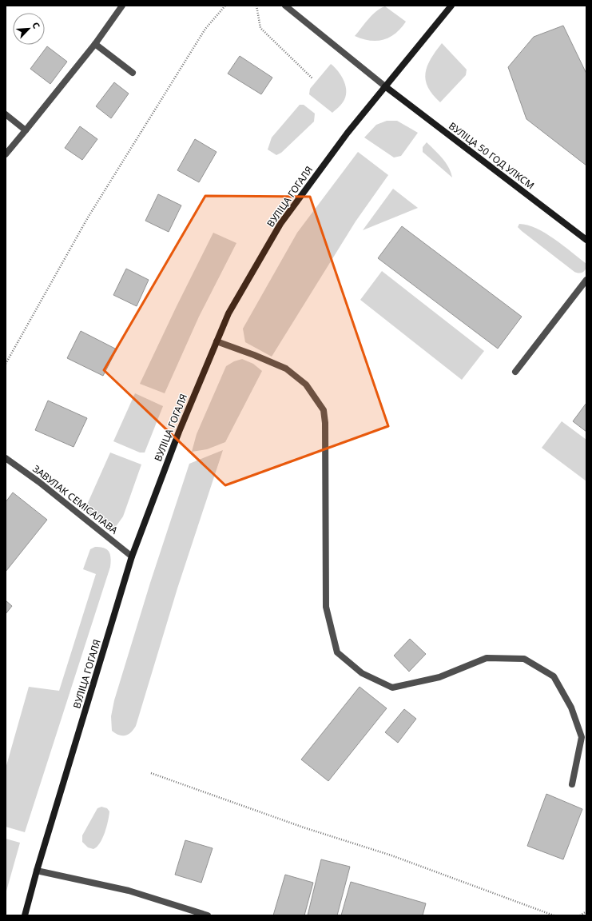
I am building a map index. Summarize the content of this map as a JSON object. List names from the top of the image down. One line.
{"streets":{"main road":["ВУЛІЦА 50 ГОД УЛКСМ","ВУЛІЦА ГОГАЛЯ"],"street":["ЗАВУЛАК СЕМІСАЛАВА"]},"crossings":[["ВУЛІЦА 50 ГОД УЛКСМ","ВУЛІЦА ГОГАЛЯ"],["ВУЛІЦА ГОГАЛЯ","ЗАВУЛАК СЕМІСАЛАВА"]],"north":"top right"}
